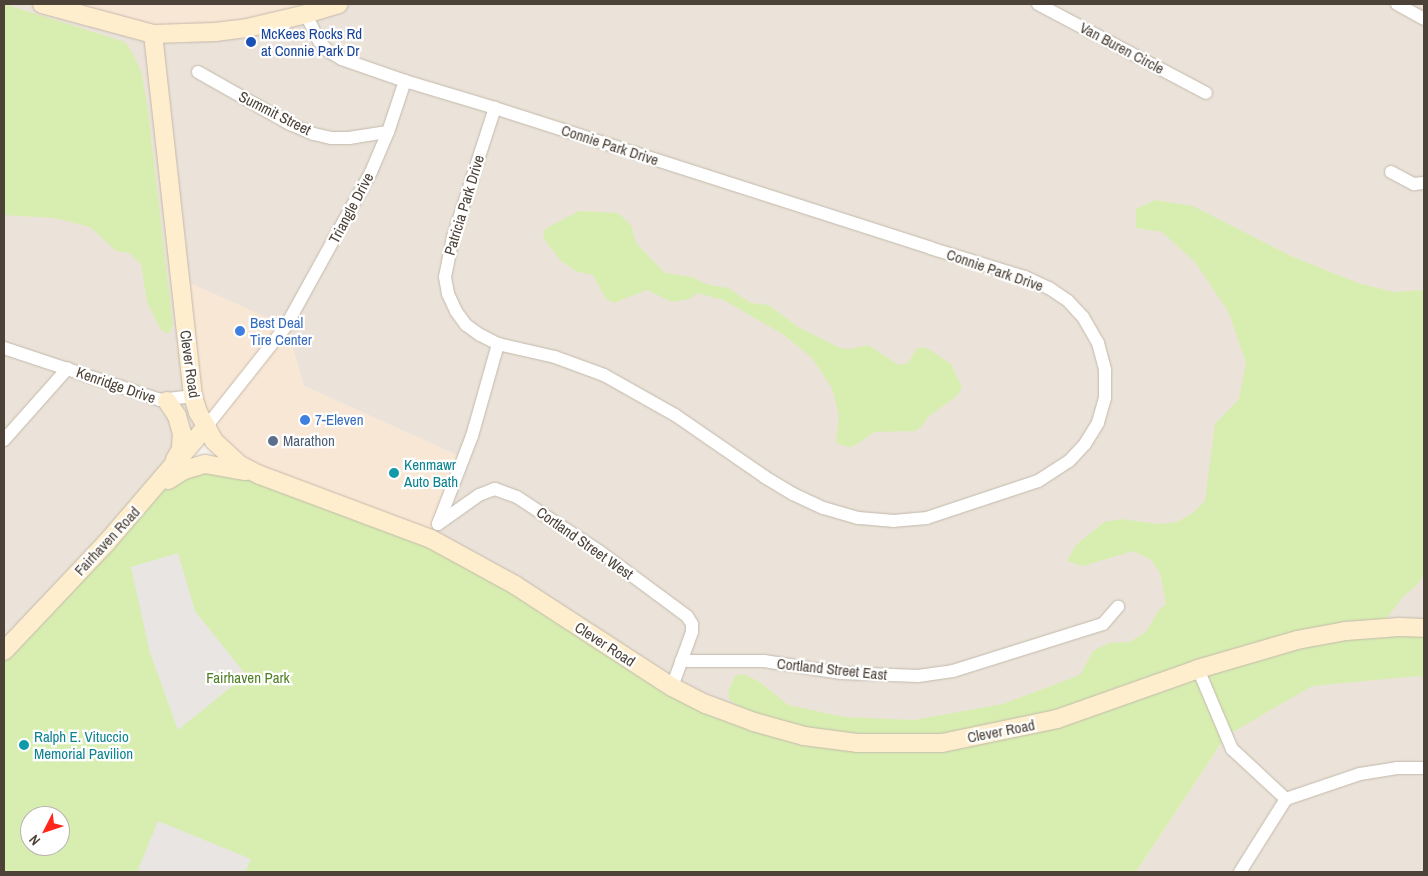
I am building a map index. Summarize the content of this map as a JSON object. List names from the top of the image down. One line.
{"streets":{"street":["Van Buren Circle","Summit Street","Connie Park Drive","Patricia Park Drive","Triangle Drive","Clever Road","Kenridge Drive","Fairhaven Road","Cortland Street West","Cortland Street East"]},"crossings":[["Summit Street","Triangle Drive"],["Connie Park Drive","Patricia Park Drive"],["Connie Park Drive","Triangle Drive"],["Triangle Drive","Clever Road"],["Triangle Drive","Fairhaven Road"],["Clever Road","Kenridge Drive"],["Clever Road","Fairhaven Road"],["Clever Road","Cortland Street West"],["Cortland Street West","Cortland Street East"]],"parks":["Fairhaven Park"],"places":["McKees Rocks Rd at Connie Park Dr","Best Deal Tire Center","7-Eleven","Marathon","Kenmawr Auto Bath","Ralph E. Vituccio Memorial Pavilion"],"north":"bottom left"}
